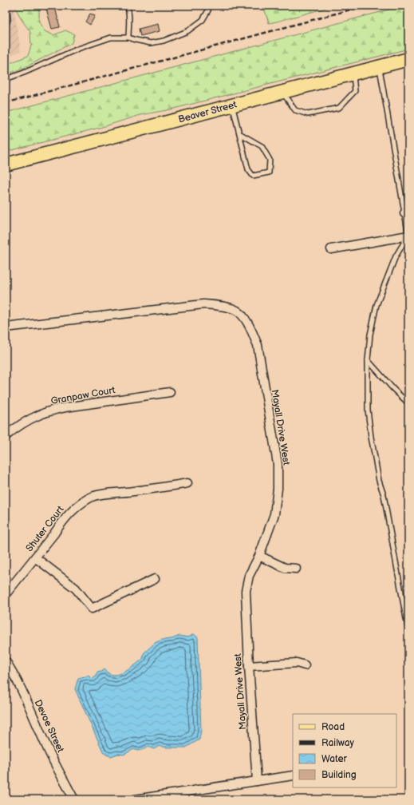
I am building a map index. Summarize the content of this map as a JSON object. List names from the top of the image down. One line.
{"streets":{"main road":["Beaver Street"],"street":["Granpaw Court","Mayall Drive West","Shuter Court","Devoe Street"]},"legend":["Road","Railway","Water","Building"]}
